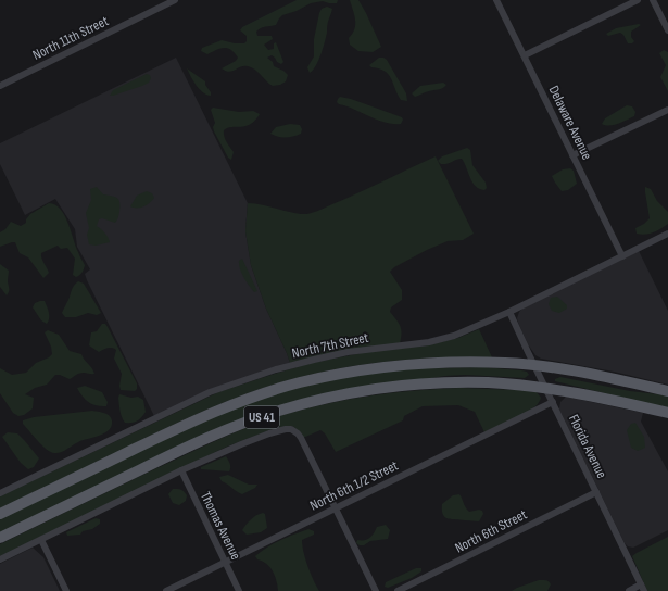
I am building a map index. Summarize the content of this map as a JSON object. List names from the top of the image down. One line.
{"streets":{"main road":["US 41"],"street":["North 11th Street","Delaware Avenue","North 7th Street","Florida Avenue","North 6th 1/2 Street","Thomas Avenue","North 6th Street"]},"crossings":[["Delaware Avenue","North 7th Street"],["North 7th Street","Florida Avenue"],["US 41","Florida Avenue"],["Florida Avenue","North 6th 1/2 Street"],["Florida Avenue","North 6th Street"],["North 6th 1/2 Street","Thomas Avenue"]]}
